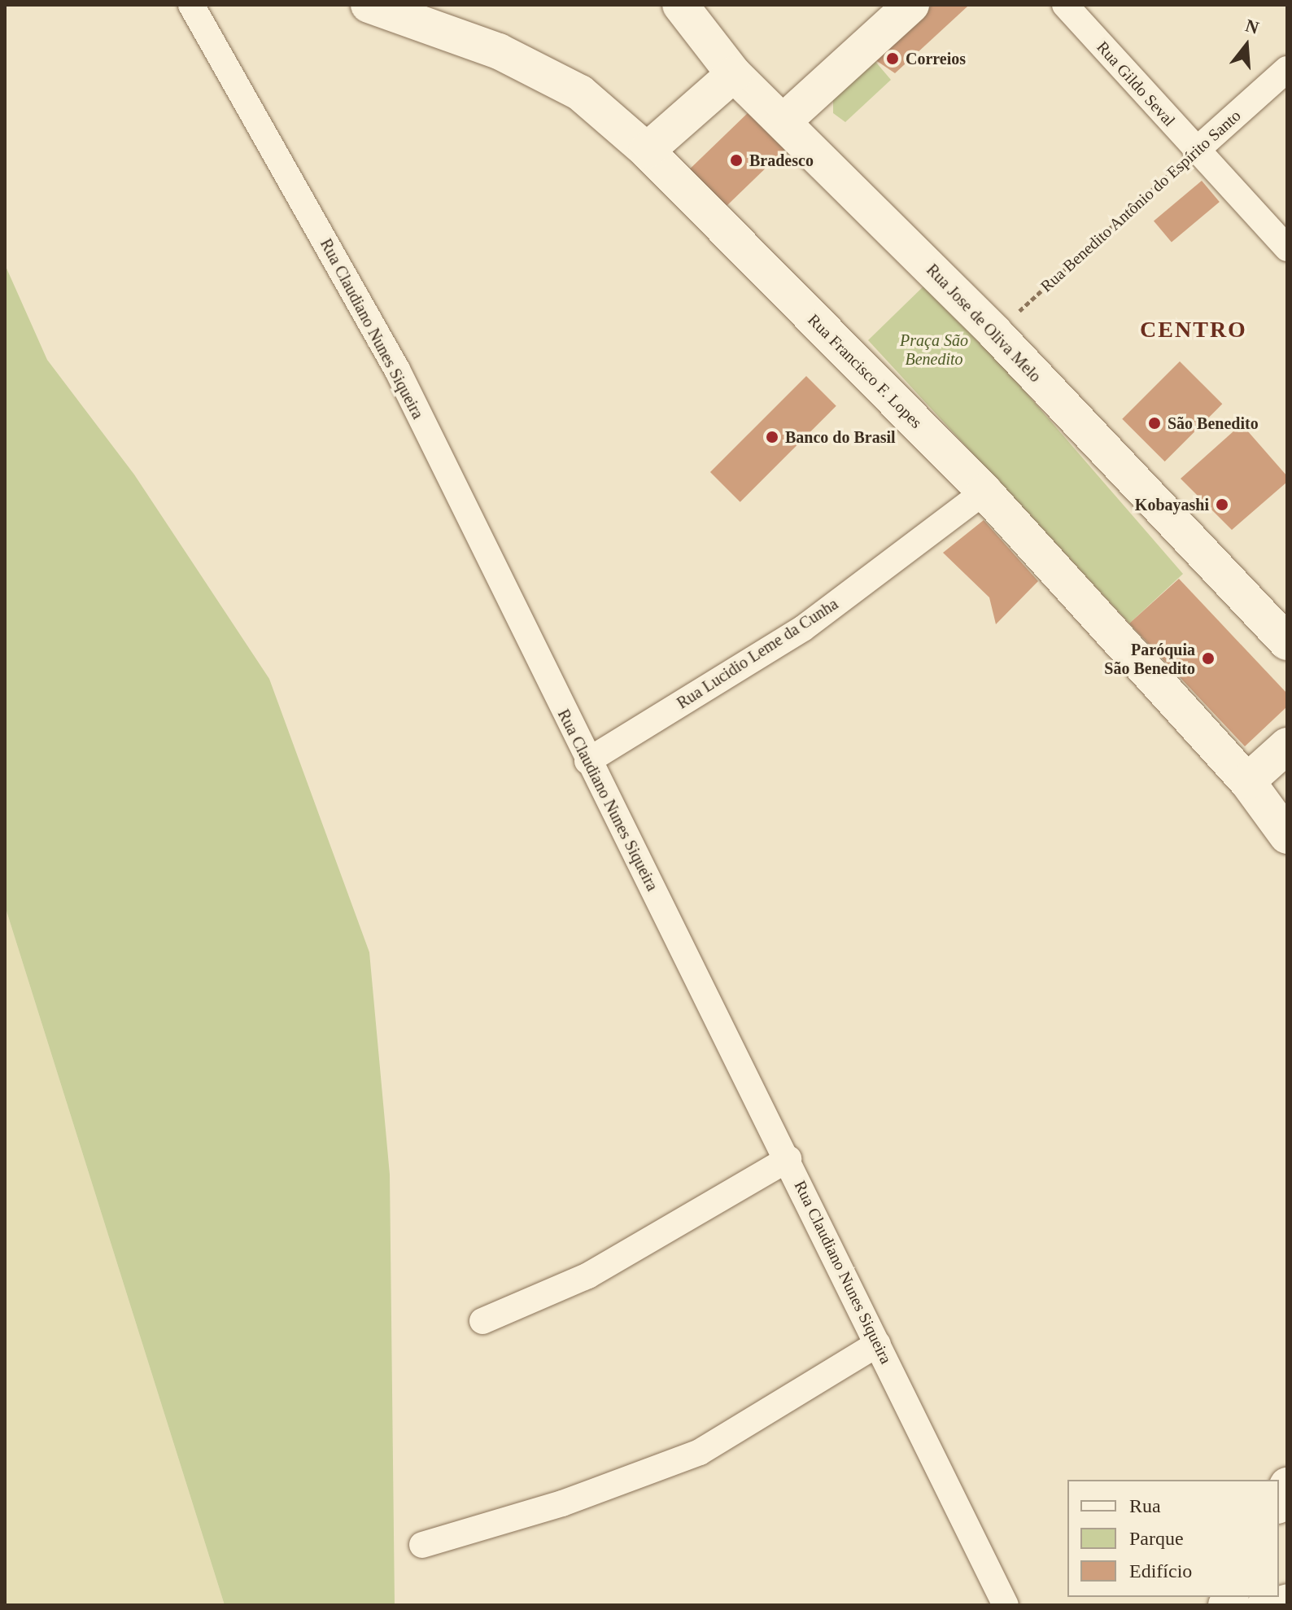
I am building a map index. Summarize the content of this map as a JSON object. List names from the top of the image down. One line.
{"streets":{"street":["Rua Gildo Seval","Rua Benedito Antônio do Espírito Santo","Rua Jose de Oliva Melo","Rua Claudiano Nunes Siqueira","Rua Francisco F. Lopes","Rua Lucidio Leme da Cunha"]},"crossings":[["Rua Gildo Seval","Rua Benedito Antônio do Espírito Santo"],["Rua Benedito Antônio do Espírito Santo","Rua Jose de Oliva Melo"],["Rua Claudiano Nunes Siqueira","Rua Lucidio Leme da Cunha"],["Rua Francisco F. Lopes","Rua Lucidio Leme da Cunha"]],"districts":["CENTRO"],"parks":["Praça São Benedito"],"places":["Correios","Bradesco","São Benedito","Banco do Brasil","Kobayashi","Paróquia São Benedito"],"legend":["Rua","Parque","Edifício"],"north":"top"}
